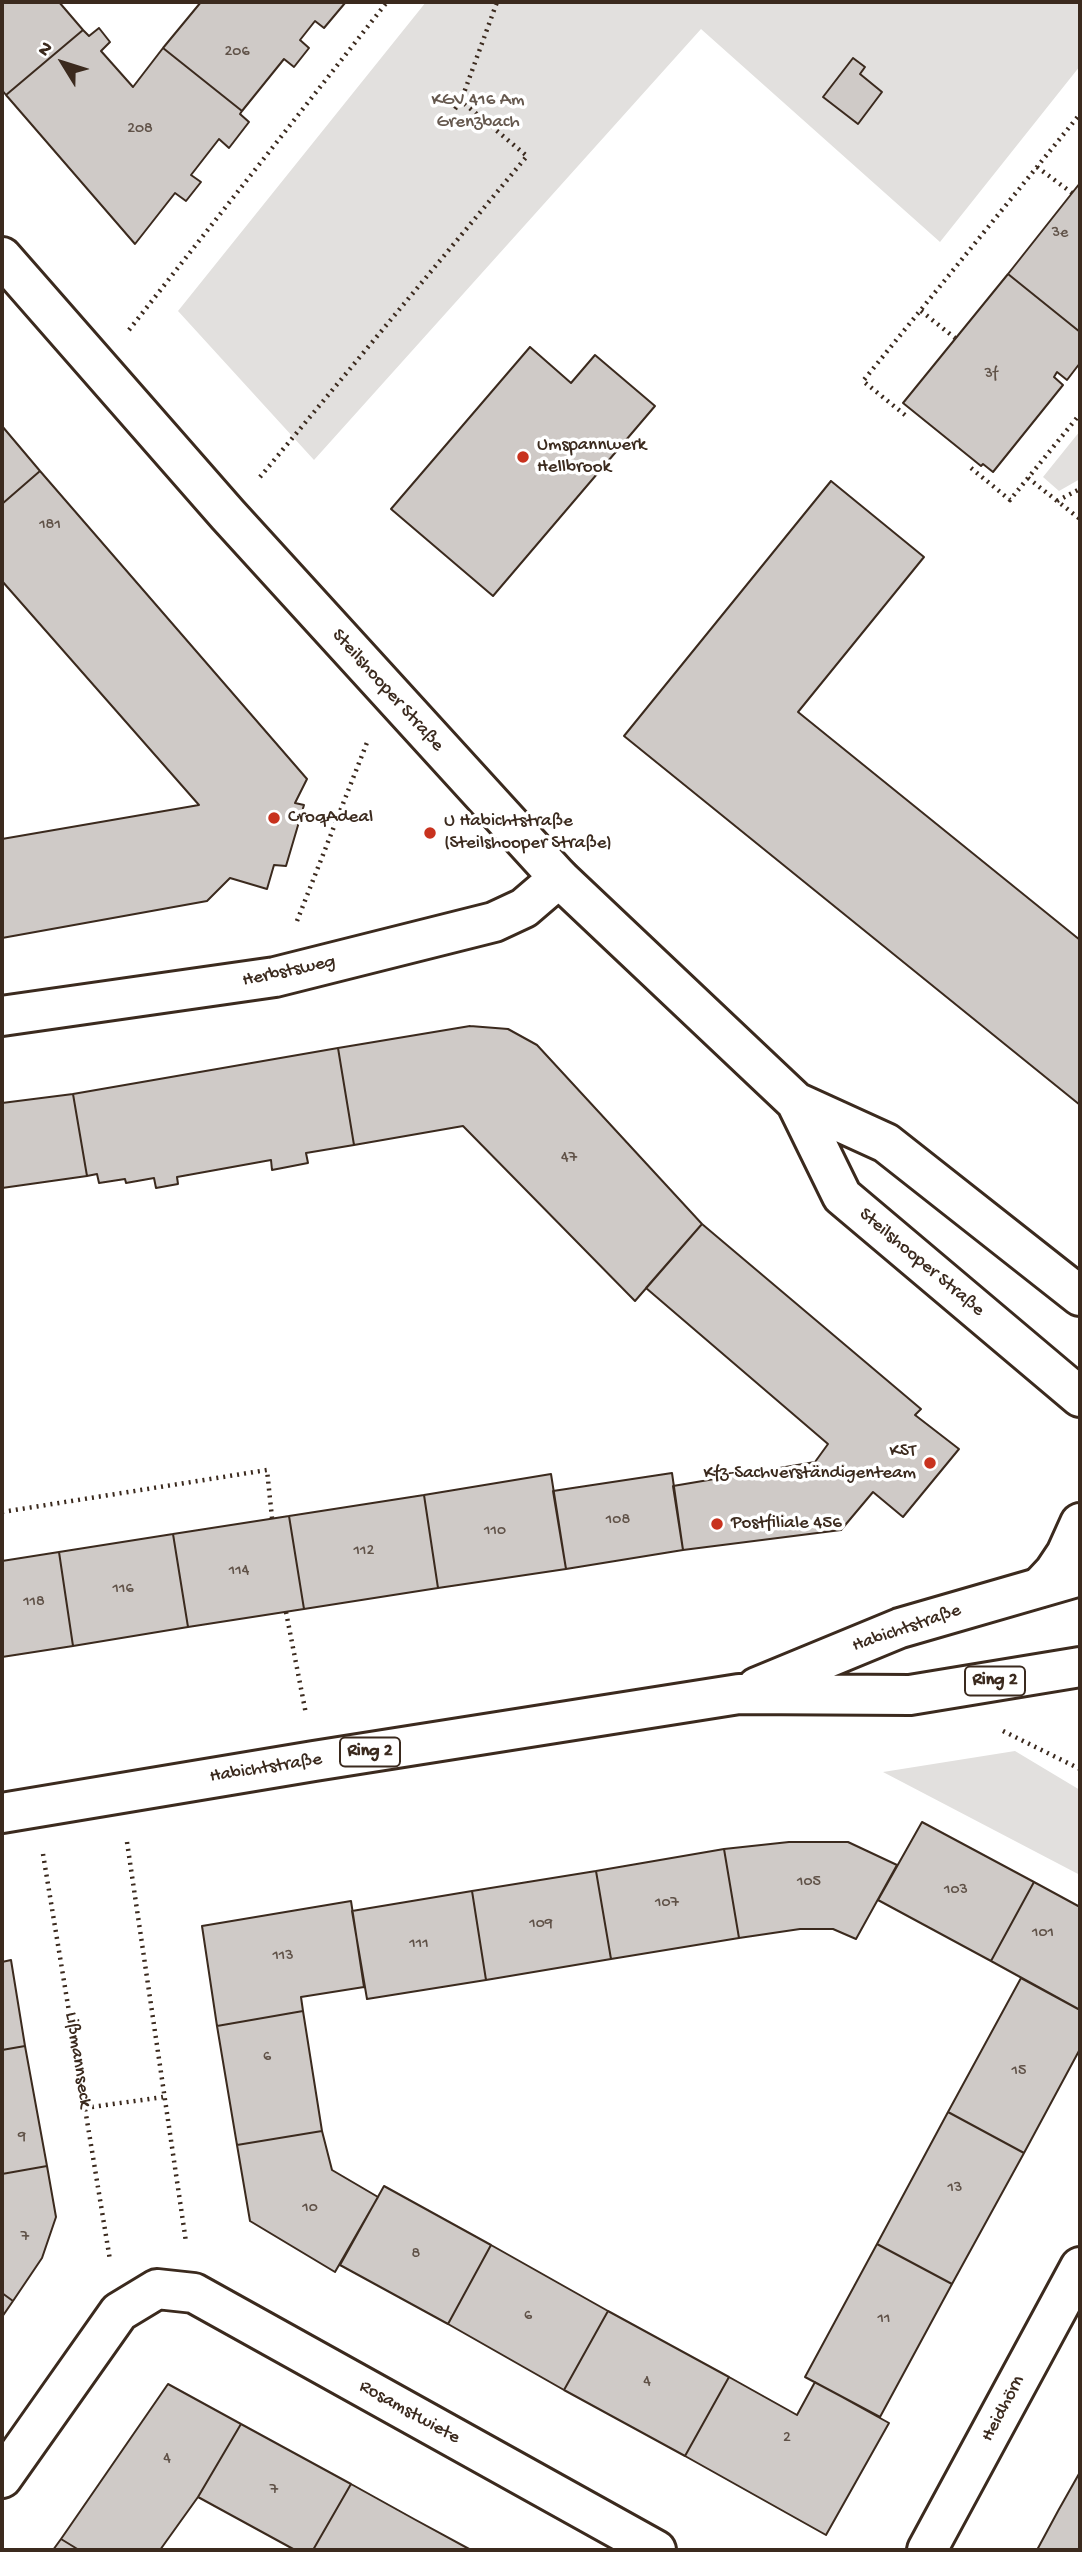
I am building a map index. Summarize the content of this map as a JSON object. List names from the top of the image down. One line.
{"streets":{"street":["Steilshooper Straße","Herbstsweg","Habichtstraße","Ring 2","Heidhörn","Rosamstwiete"],"path":["Lißmannseck"]},"crossings":[["Steilshooper Straße","Herbstsweg"],["Habichtstraße","Lißmannseck"]],"parks":["KGV 416 Am Grenzbach"],"places":["Umspannwerk Hellbrook","CroqAdeal","U Habichtstraße (Steilshooper Straße)","KST Kfz-Sachverständigenteam","Postfiliale 456"],"house_numbers":["206","208","3e","3f","181","47","108","110","112","114","116","118","105","103","107","109","101","111","113","6","15","9","13","10","7","8","6","11","4","2","4","7"],"north":"top left"}
